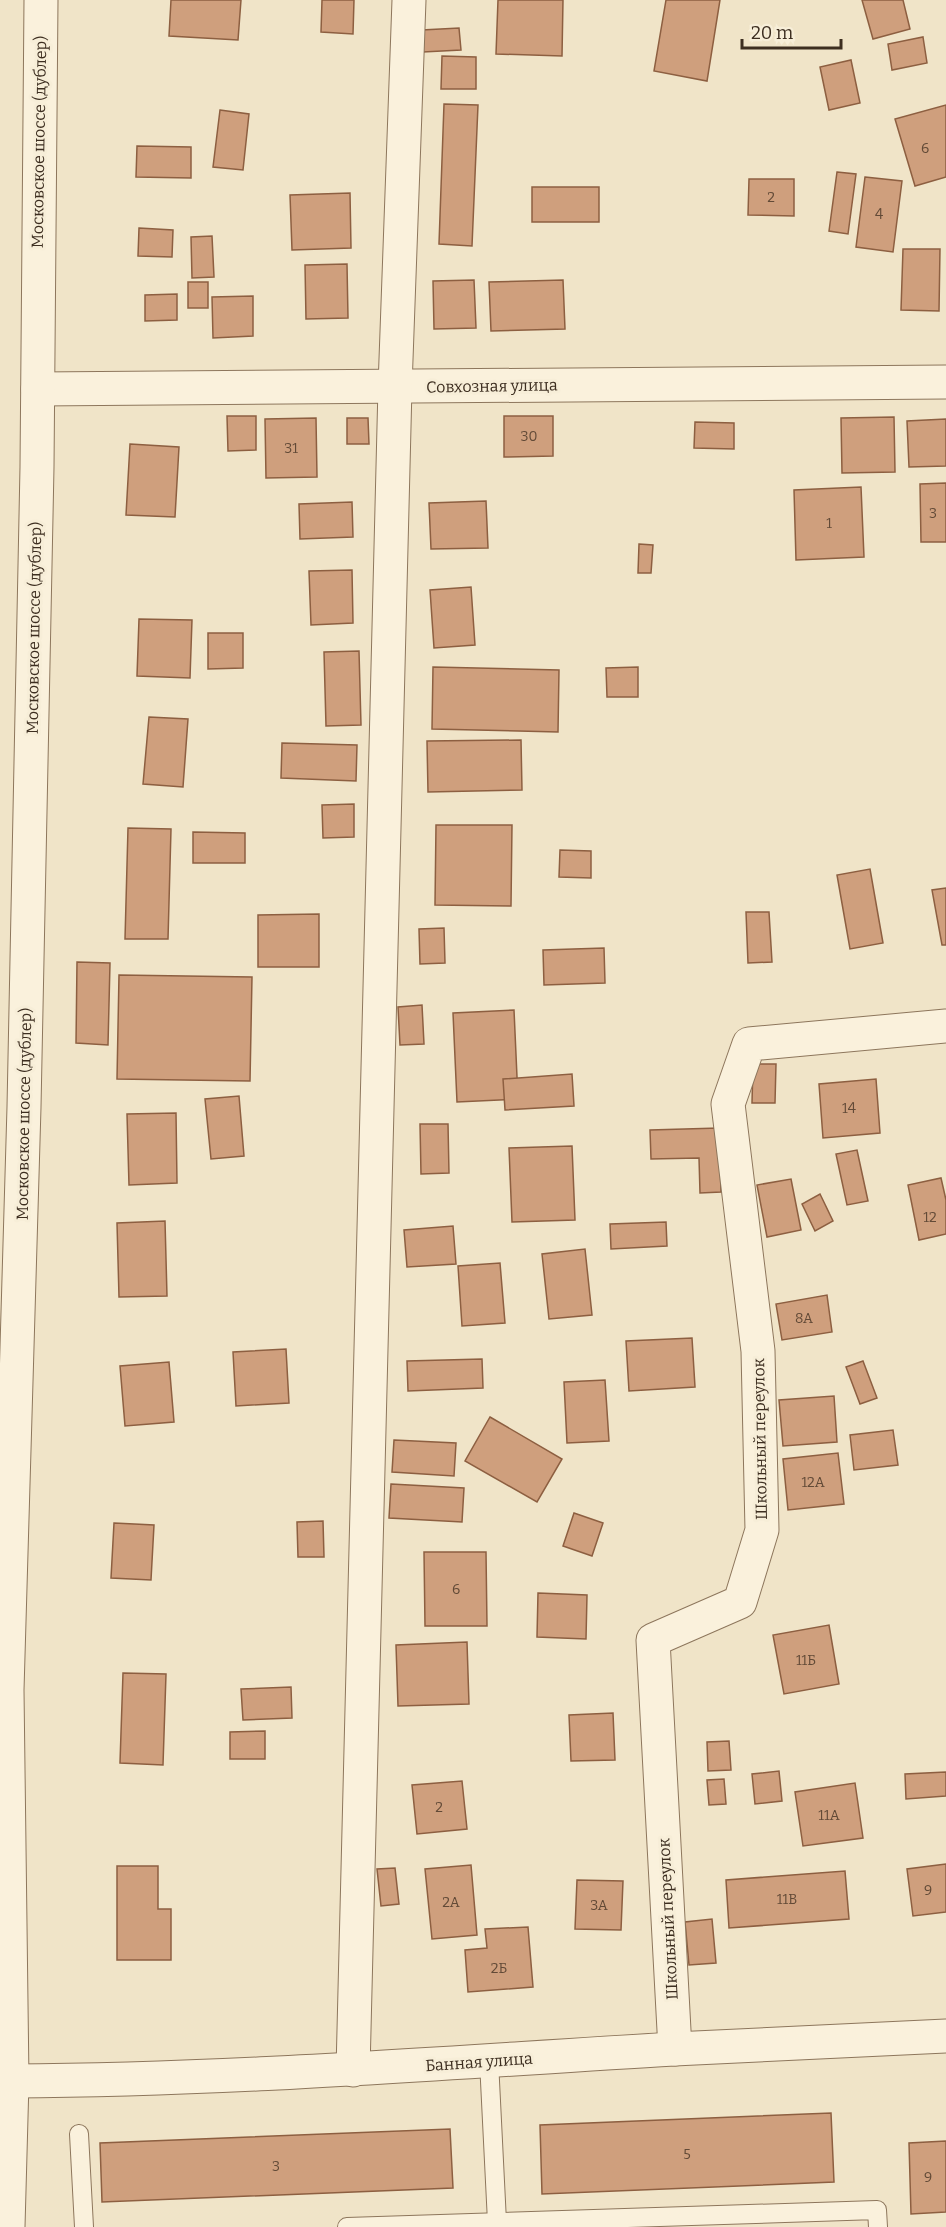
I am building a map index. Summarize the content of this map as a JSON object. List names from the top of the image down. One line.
{"streets":{"street":["Московское шоссе (дублер)","Совхозная улица","Школьный переулок","Банная улица"]},"crossings":[["Московское шоссе (дублер)","Совхозная улица"],["Московское шоссе (дублер)","Банная улица"],["Школьный переулок","Банная улица"]],"house_numbers":["6","2","4","30","31","3","1","14","12","8А","12А","6","11Б","2","11А","9","11В","2А","3А","2Б","5","3","9"],"scale_bar":"20 m"}
